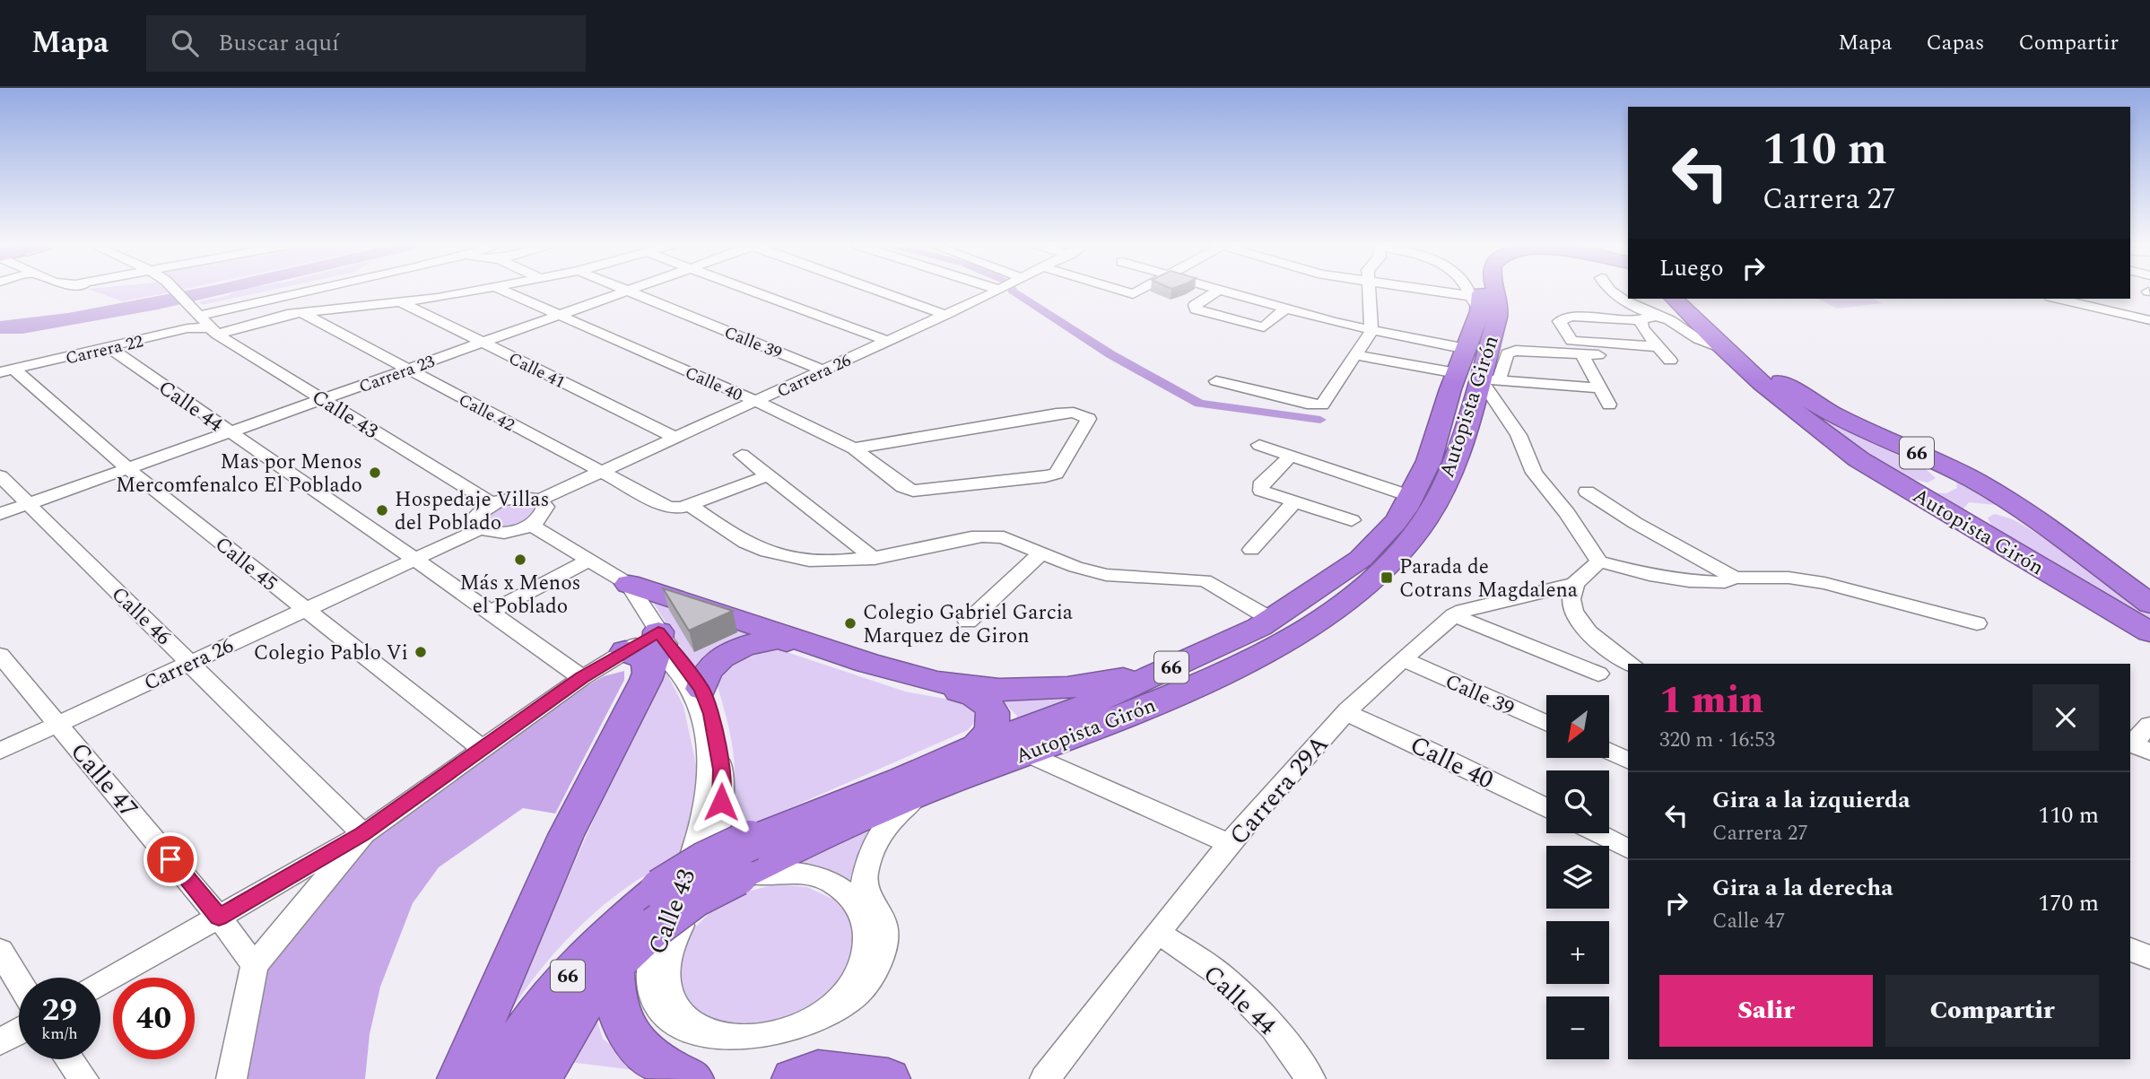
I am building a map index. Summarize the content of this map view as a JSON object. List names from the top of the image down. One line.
{"streets":{"highway":["Autopista Girón","66"],"street":["Calle 39","Carrera 22","Calle 41","Carrera 23","Carrera 26","Calle 40","Calle 44","Calle 42","Calle 43","Calle 45","Calle 46","Calle 47","Carrera 29A"]},"crossings":[["Calle 39","Carrera 26"],["Calle 39","Carrera 29A"],["Carrera 22","Calle 41"],["Carrera 22","Calle 44"],["Carrera 22","Calle 42"],["Carrera 22","Calle 43"],["Carrera 22","Calle 45"],["Calle 41","Carrera 23"],["Calle 41","Carrera 26"],["Carrera 23","Calle 40"],["Carrera 23","Calle 44"],["Carrera 23","Calle 42"],["Carrera 23","Calle 43"],["Carrera 23","Calle 45"],["Carrera 23","Calle 46"],["Carrera 26","Calle 40"],["Carrera 26","Calle 44"],["Carrera 26","Calle 42"],["Carrera 26","Calle 45"],["Carrera 26","Calle 46"],["Carrera 26","Calle 47"],["Calle 40","Carrera 29A"],["Calle 44","Carrera 29A"],["Autopista Girón","Calle 42"],["Autopista Girón","Calle 43"]],"places":{"other":["Mas por Menos Mercomfenalco El Poblado","Hospedaje Villas del Poblado","Más x Menos el Poblado","Colegio Gabriel Garcia Marquez de Giron","Colegio Pablo Vi"],"transit":["Parada de Cotrans Magdalena"]},"north":"bottom left","page":{"header":"Mapa","search":"Buscar aquí","nav":["Mapa","Capas","Compartir"],"turn":["110 m","Carrera 27"],"then":"Luego","heading":["1 min","320 m · 16:53"],"map_buttons":["+","−"],"list":[{"name":"Gira a la izquierda","note":"Carrera 27","value":"110 m"},{"name":"Gira a la derecha","note":"Calle 47","value":"170 m"}],"buttons":["Salir","Compartir"],"speed":"29 km/h","limit":"40"}}
